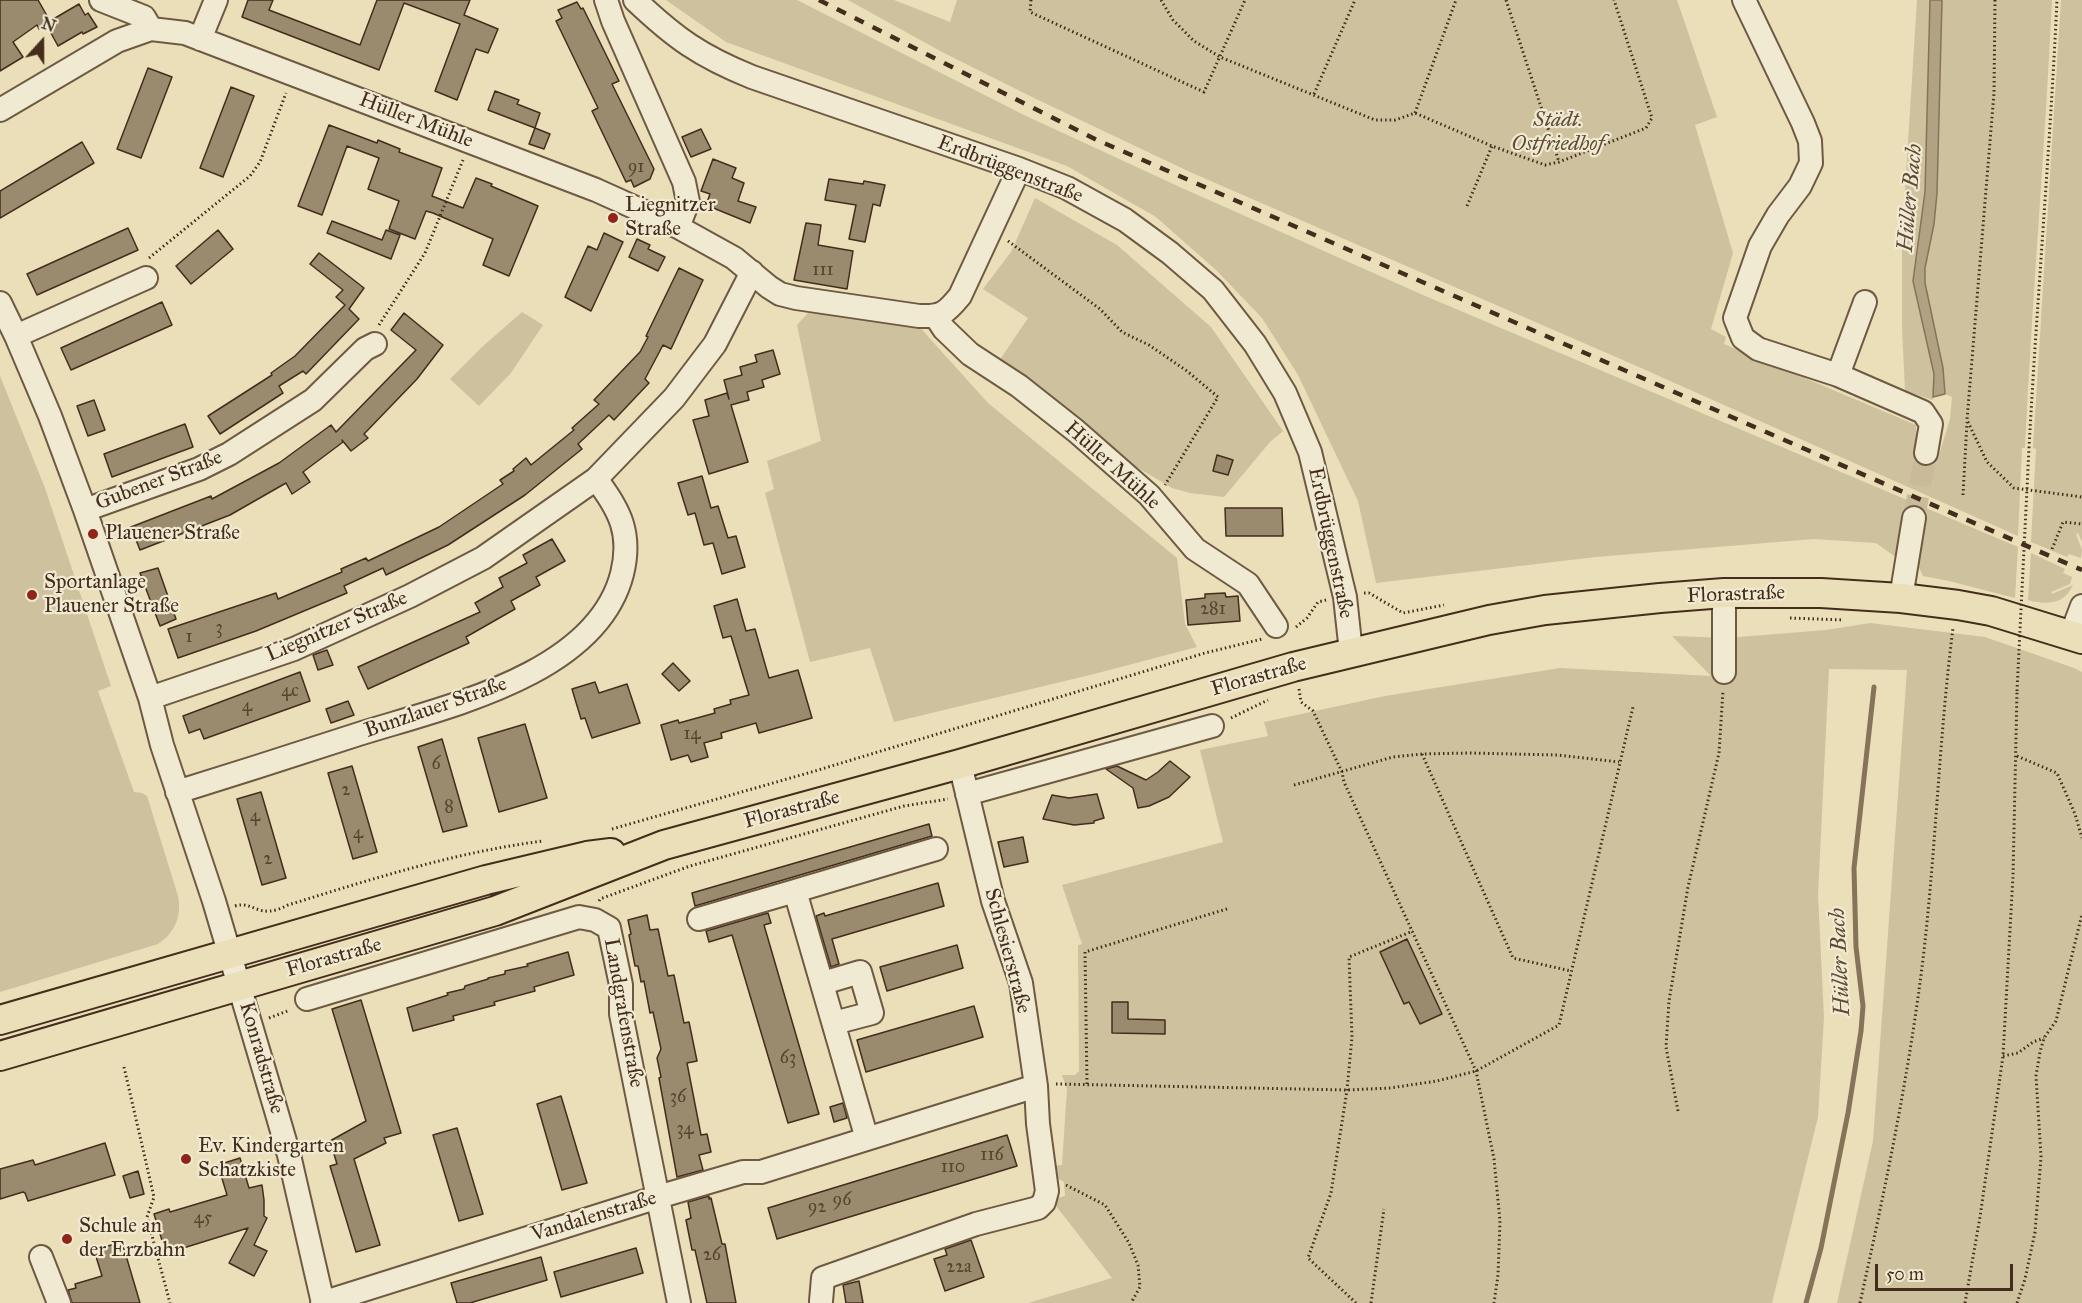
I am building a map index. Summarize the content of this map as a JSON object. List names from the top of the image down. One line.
{"streets":{"main road":["Florastraße"],"street":["Hüller Mühle","Erdbrüggenstraße","Gubener Straße","Liegnitzer Straße","Bunzlauer Straße","Schlesierstraße","Landgrafenstraße","Konradstraße","Vandalenstraße"]},"crossings":[["Hüller Mühle","Liegnitzer Straße"],["Erdbrüggenstraße","Florastraße"],["Florastraße","Schlesierstraße"],["Florastraße","Konradstraße"],["Liegnitzer Straße","Bunzlauer Straße"],["Schlesierstraße","Vandalenstraße"],["Landgrafenstraße","Vandalenstraße"],["Konradstraße","Vandalenstraße"]],"water":["Hüller Bach"],"parks":["Städt. Ostfriedhof"],"places":["Liegnitzer Straße","Plauener Straße","Sportanlage Plauener Straße","Ev. Kindergarten Schatzkiste","Schule an der Erzbahn"],"house_numbers":["91","111","281","3","1","4c","4","14","6","2","8","4","4","2","63","36","34","116","110","96","92","45","26","22a"],"scale_bar":"50 m","north":"top"}
